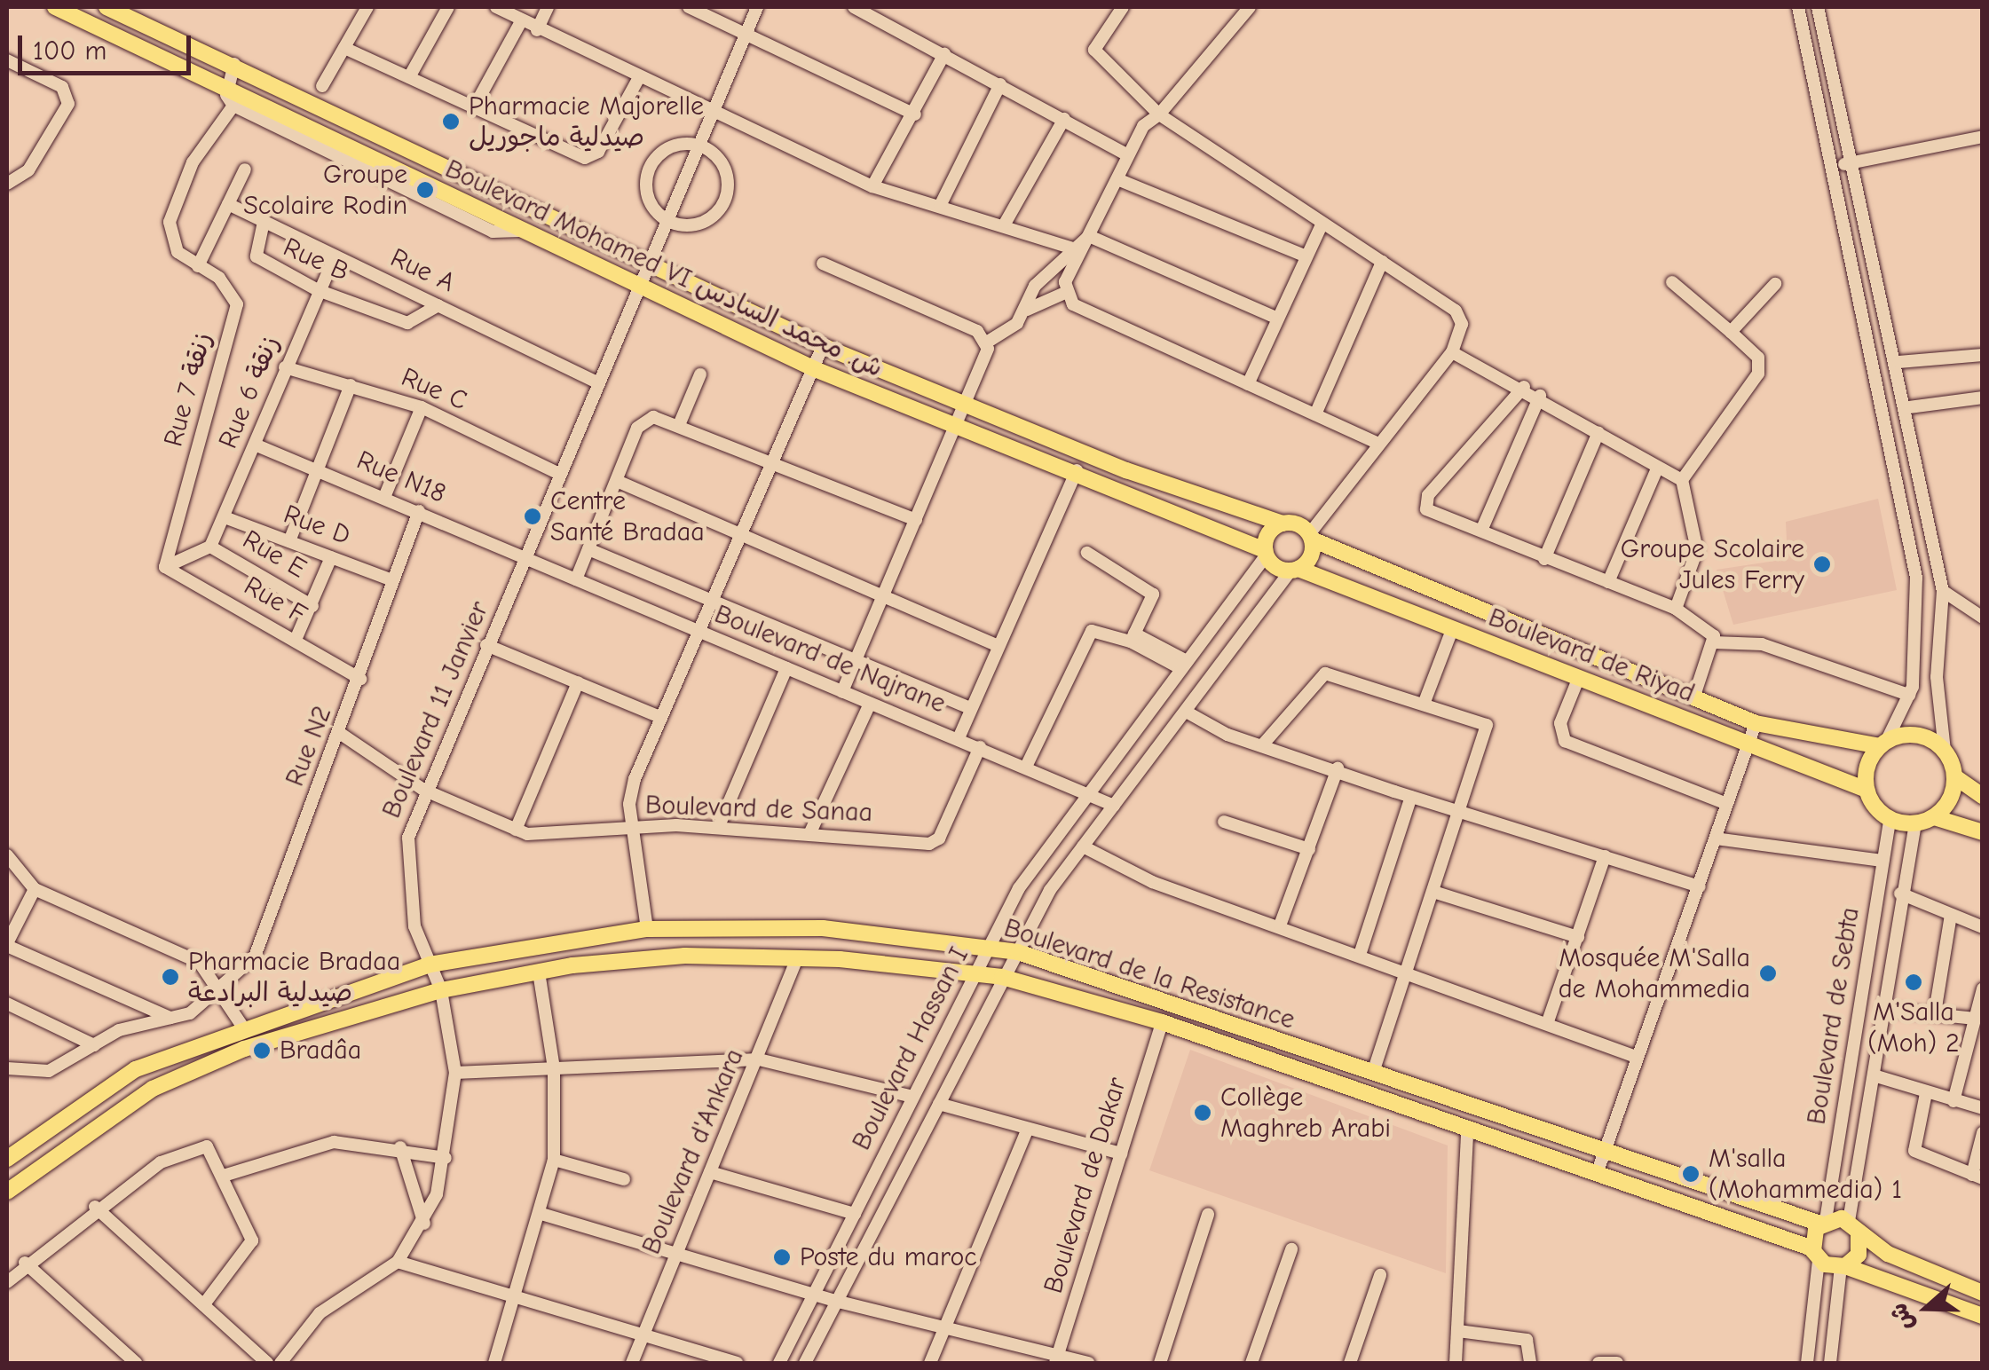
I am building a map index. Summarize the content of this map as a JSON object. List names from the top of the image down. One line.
{"streets":{"main road":["Boulevard Mohamed VI ش. محمد السادس","Boulevard de Riyad","Boulevard de la Resistance"],"street":["Rue B","Rue A","Rue 7 زنقة","Rue C","Rue 6 زنقة","Rue N18","Rue D","Rue E","Rue F","Boulevard de Najrane","Boulevard 11 Janvier","Rue N2","Boulevard de Sanaa","Boulevard de Sebta","Boulevard Hassan I","Boulevard d'Ankara","Boulevard de Dakar"]},"crossings":[["Rue B","Rue A"],["Rue B","Rue 6 زنقة"],["Boulevard Mohamed VI ش. محمد السادس","Boulevard de Riyad"],["Boulevard Mohamed VI ش. محمد السادس","Boulevard 11 Janvier"],["Boulevard Mohamed VI ش. محمد السادس","Boulevard Hassan I"],["Rue A","Rue 6 زنقة"],["Rue A","Boulevard 11 Janvier"],["Rue 7 زنقة","Rue F"],["Rue C","Rue 6 زنقة"],["Rue C","Boulevard 11 Janvier"],["Rue 6 زنقة","Rue N18"],["Rue 6 زنقة","Rue D"],["Rue 6 زنقة","Rue E"],["Rue N18","Boulevard de Najrane"],["Rue N18","Boulevard 11 Janvier"],["Rue N18","Rue N2"],["Rue D","Rue N2"],["Rue F","Rue N2"],["Boulevard de Riyad","Boulevard de Sebta"],["Boulevard de Riyad","Boulevard Hassan I"],["Boulevard de Najrane","Boulevard 11 Janvier"],["Boulevard de Najrane","Boulevard de Sanaa"],["Boulevard de Najrane","Boulevard Hassan I"],["Boulevard 11 Janvier","Boulevard de Sanaa"],["Boulevard 11 Janvier","Boulevard de la Resistance"],["Rue N2","Boulevard de Sanaa"],["Boulevard de la Resistance","Boulevard de Sebta"],["Boulevard de la Resistance","Boulevard Hassan I"],["Boulevard de la Resistance","Boulevard d'Ankara"],["Boulevard de la Resistance","Boulevard de Dakar"]],"places":["Pharmacie Majorelle صيدلية ماجوريل","Groupe Scolaire Rodin","Centre Santé Bradaa","Groupe Scolaire Jules Ferry","Mosquée M'Salla de Mohammedia","Pharmacie Bradaa صيدلية البرادعة","M'Salla (Moh) 2","Bradâa","Collège Maghreb Arabi","M'salla (Mohammedia) 1","Poste du maroc"],"scale_bar":"100 m","north":"left"}
